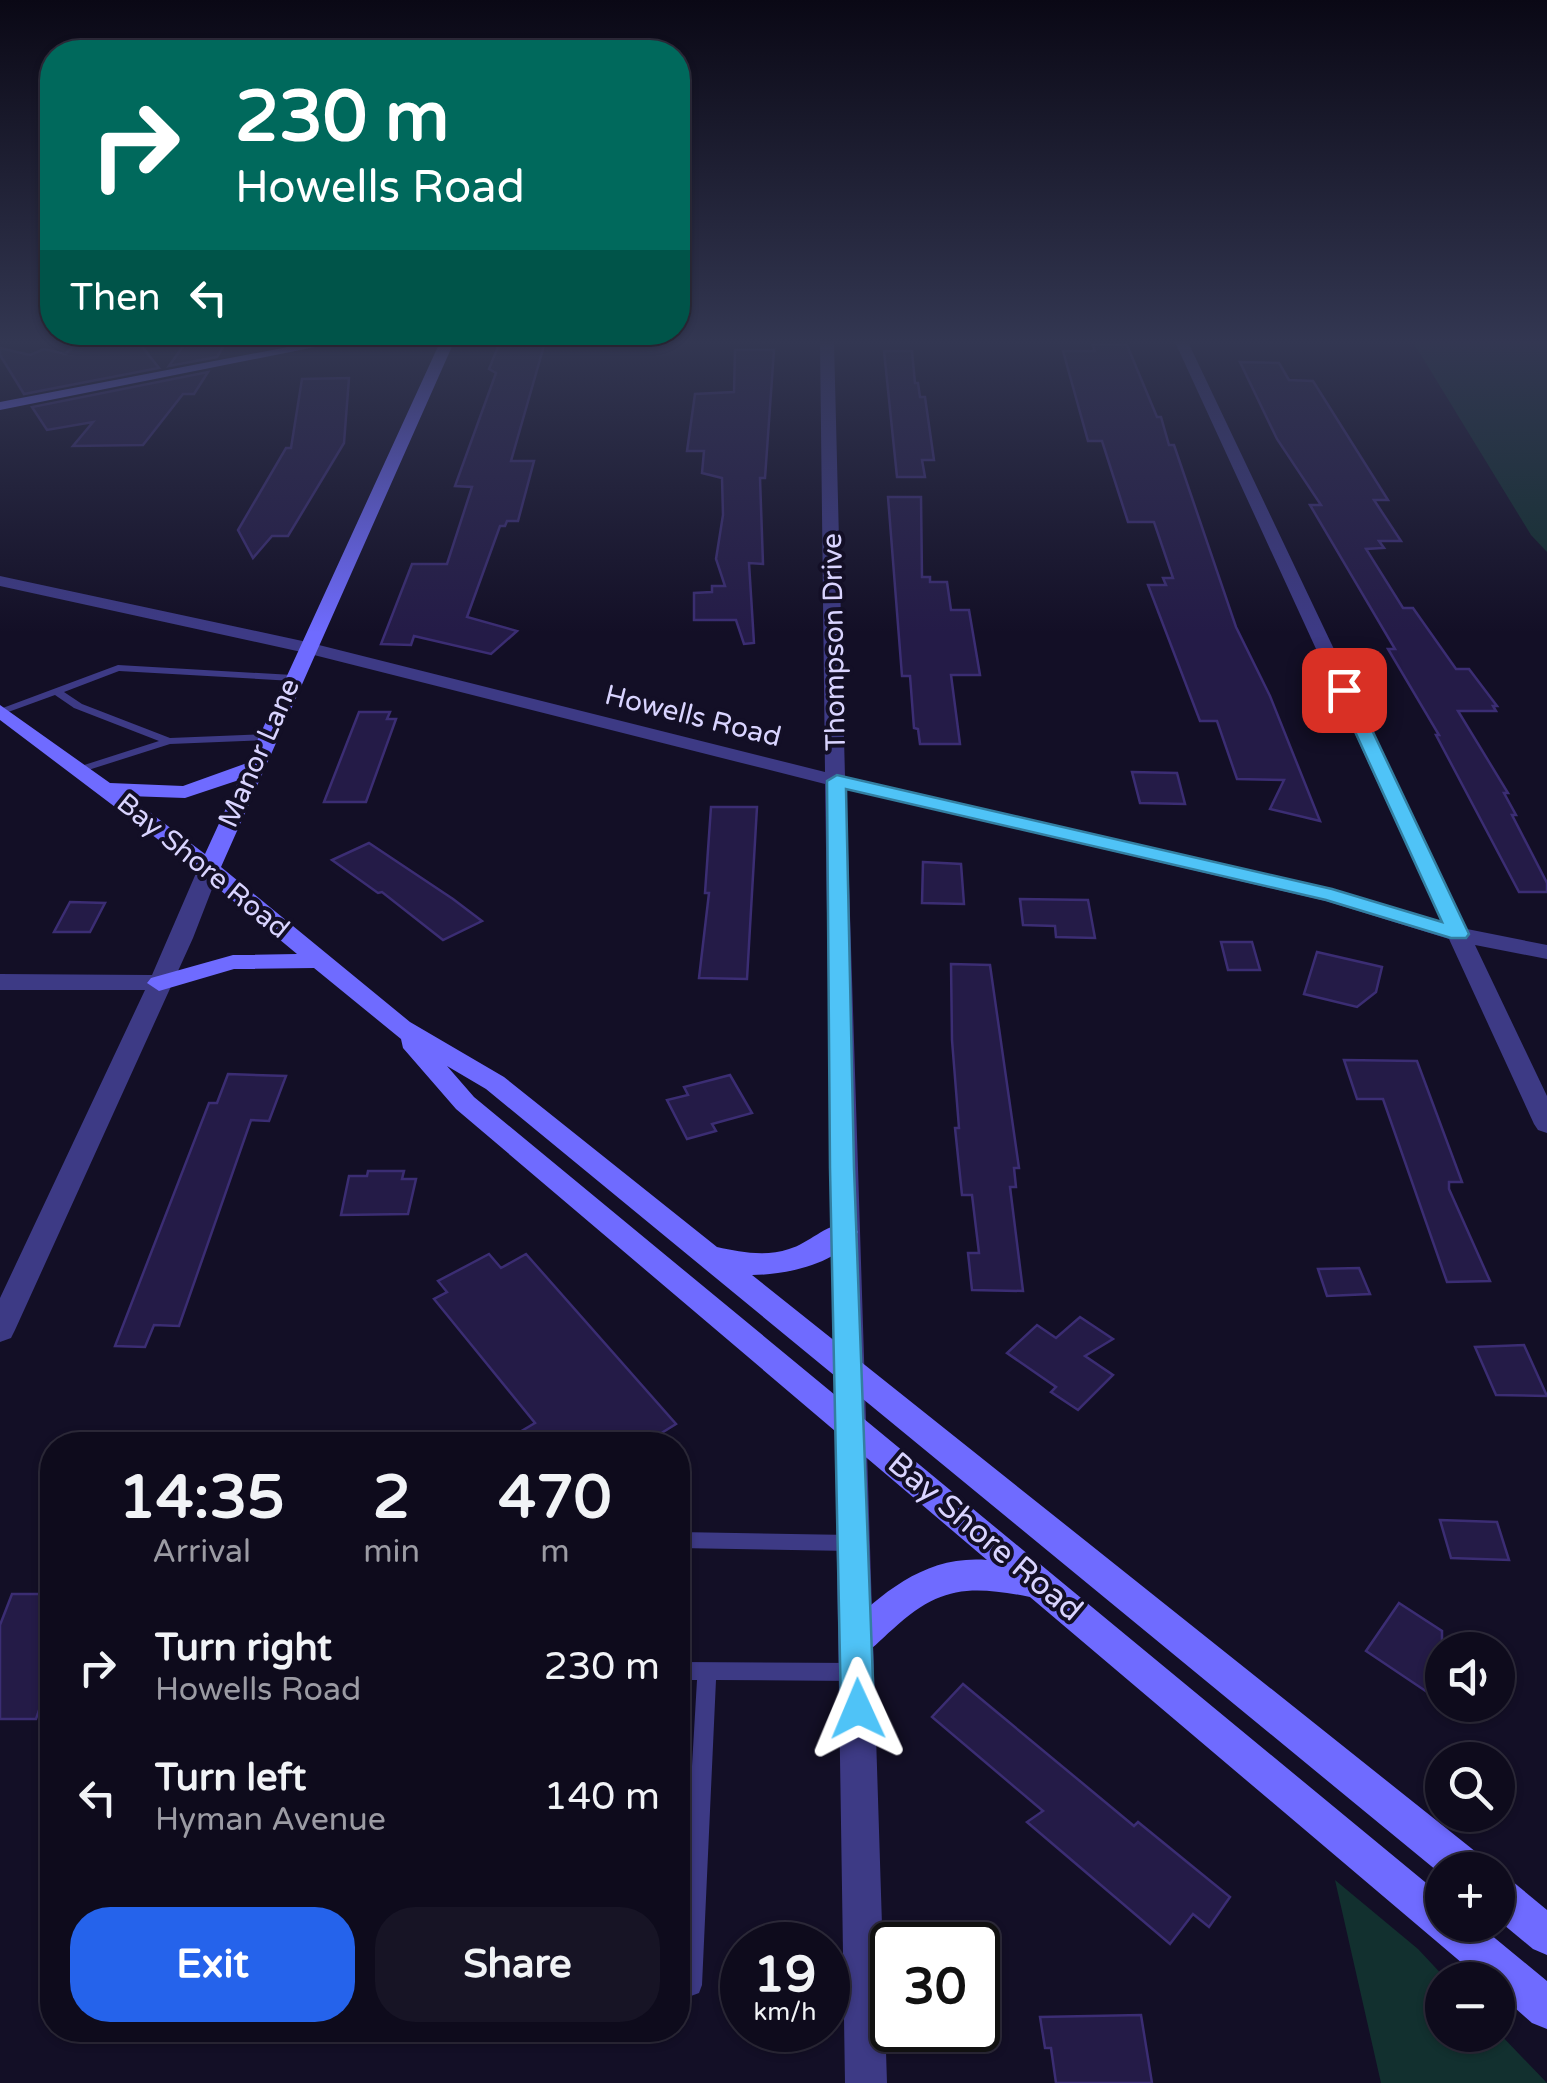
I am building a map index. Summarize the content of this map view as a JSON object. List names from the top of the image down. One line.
{"streets":{"main road":["Manor Lane","Bay Shore Road"],"street":["Thompson Drive","Howells Road"]},"crossings":[["Thompson Drive","Howells Road"],["Thompson Drive","Bay Shore Road"],["Howells Road","Manor Lane"],["Manor Lane","Bay Shore Road"]],"page":{"turn":["230 m","Howells Road"],"then":"Then","eta":["14:35","Arrival","2","min","470","m"],"list":[{"name":"Turn right","note":"Howells Road","value":"230 m"},{"name":"Turn left","note":"Hyman Avenue","value":"140 m"}],"map_buttons":["+","−"],"buttons":["Exit","Share"],"speed":"19 km/h","limit":"30"}}
